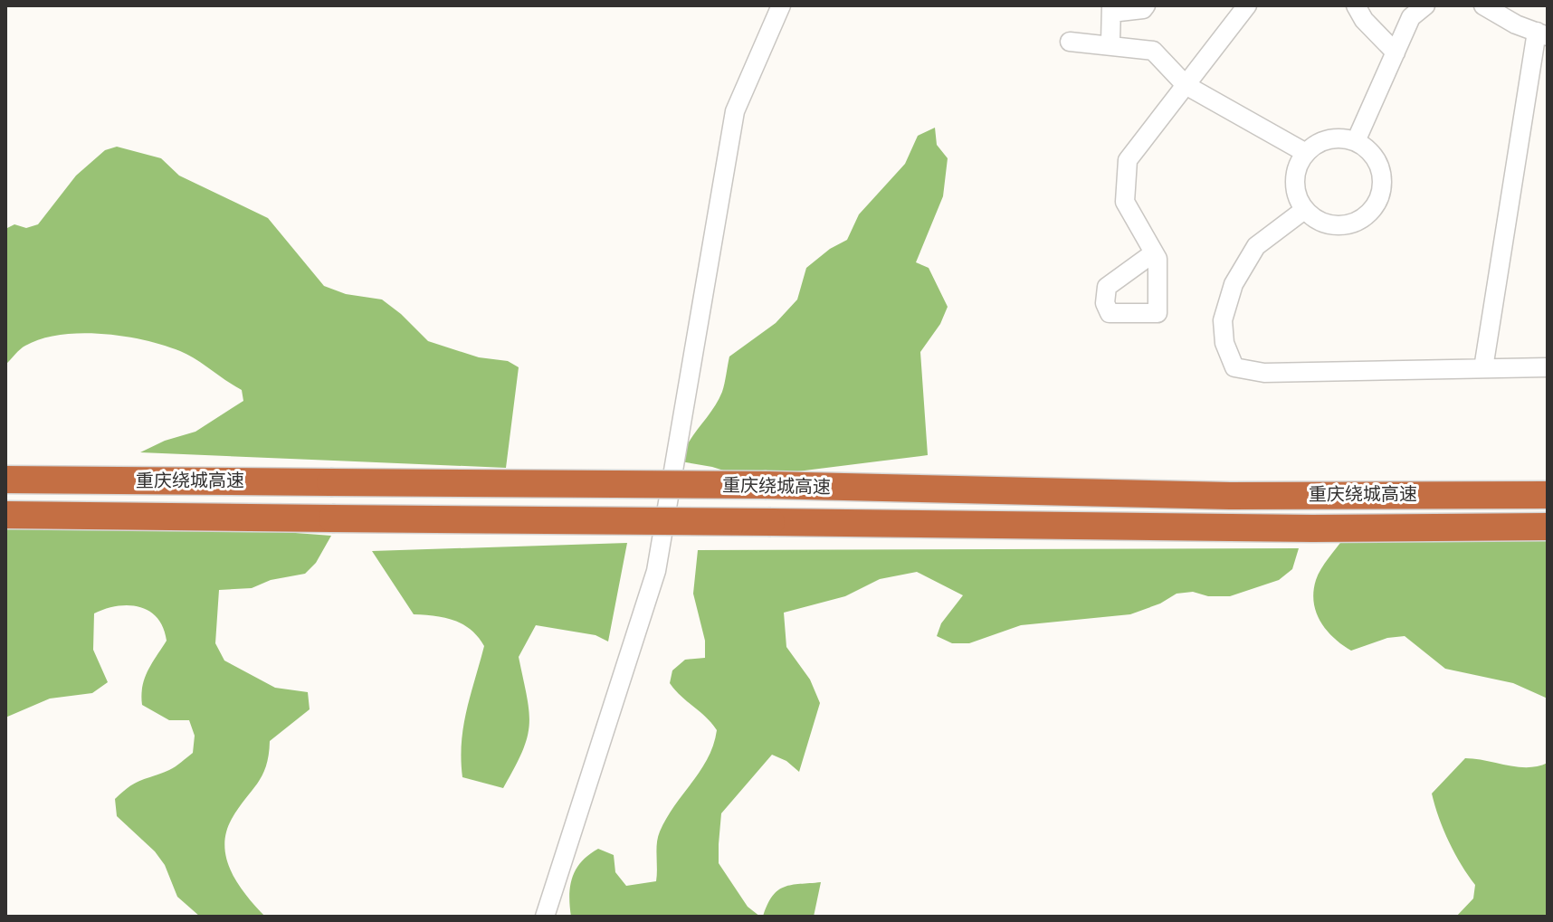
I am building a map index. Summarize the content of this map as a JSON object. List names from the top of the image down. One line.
{"streets":{"highway":["重庆绕城高速"]}}
